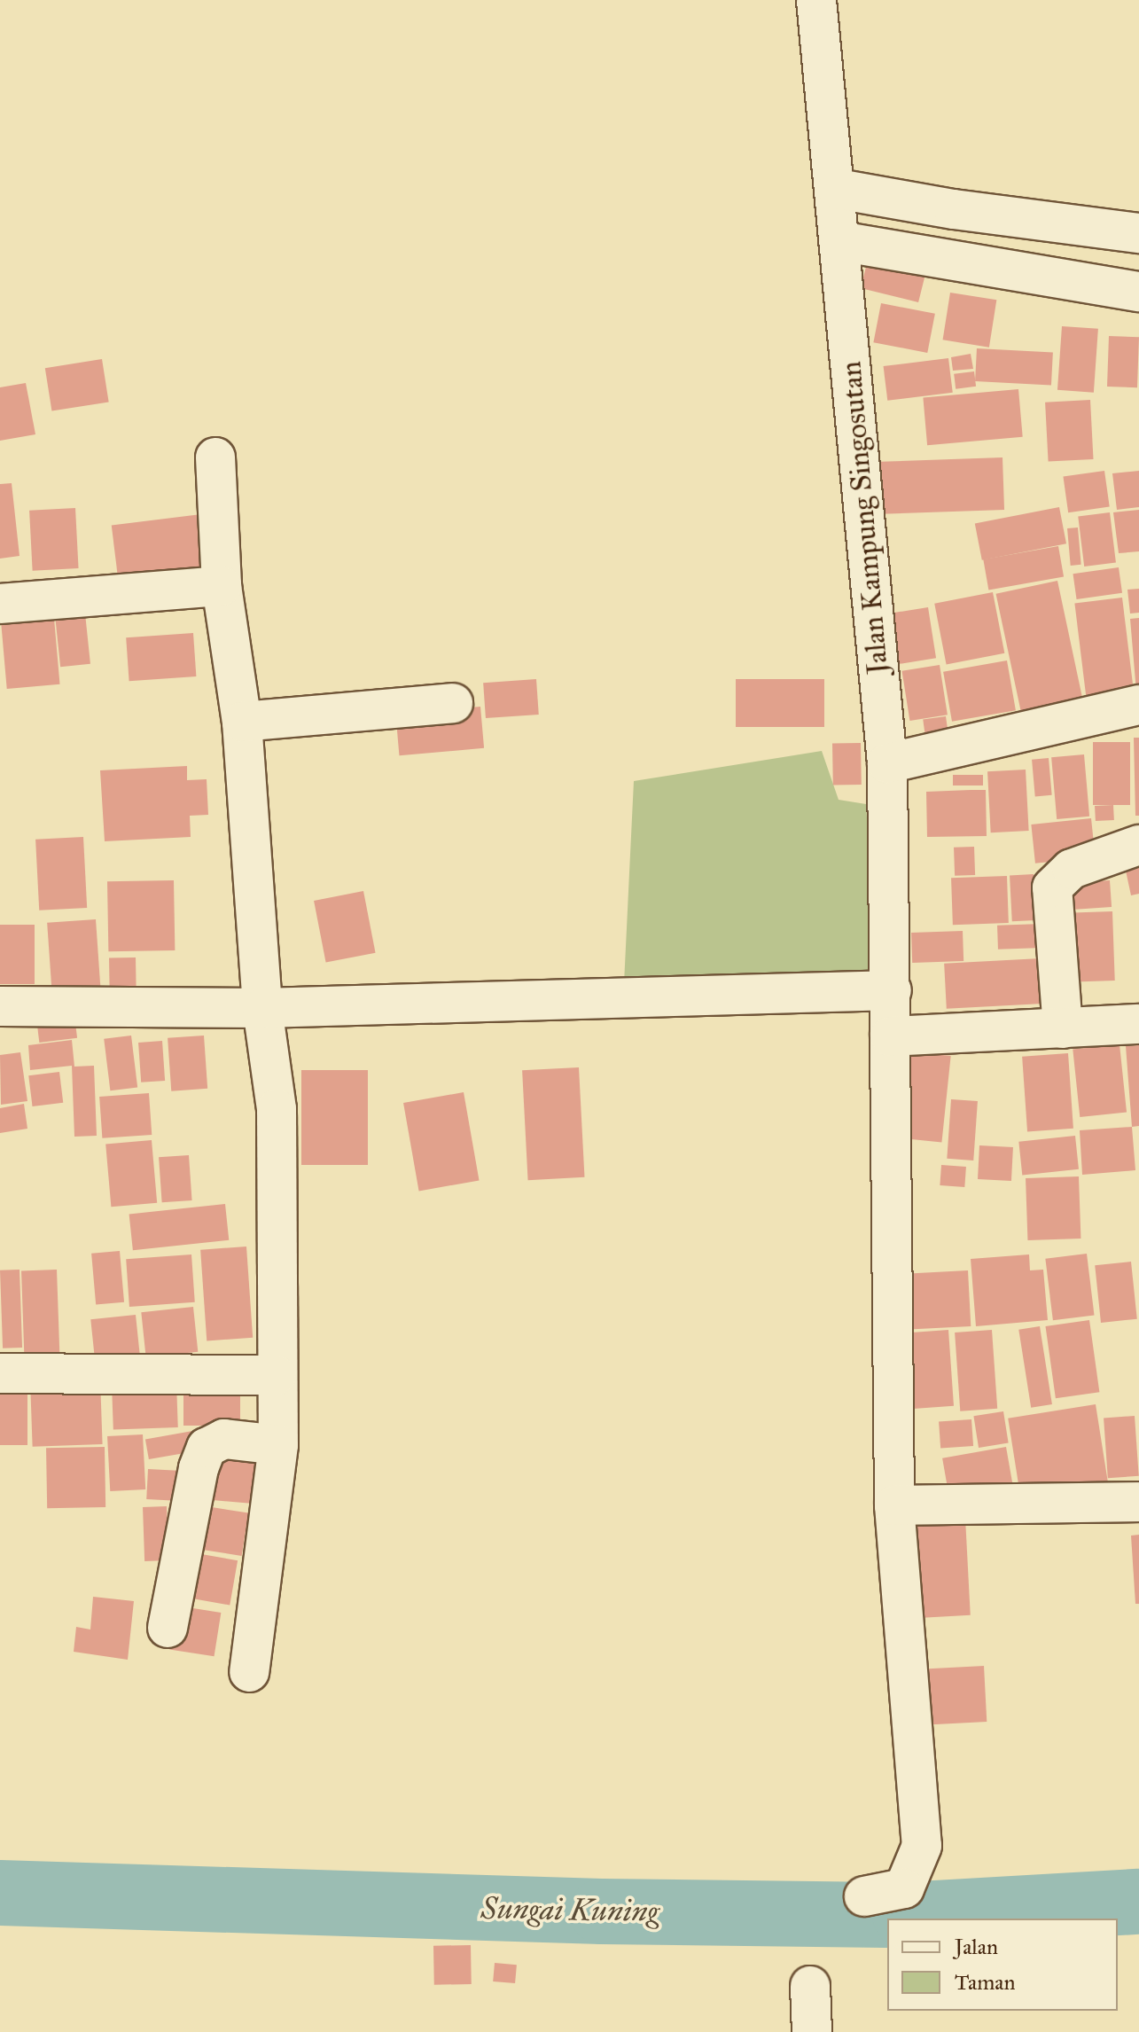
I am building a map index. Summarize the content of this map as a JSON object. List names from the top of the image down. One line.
{"streets":{"street":["Jalan Kampung Singosutan"]},"water":["Sungai Kuning"],"legend":["Jalan","Taman"]}
